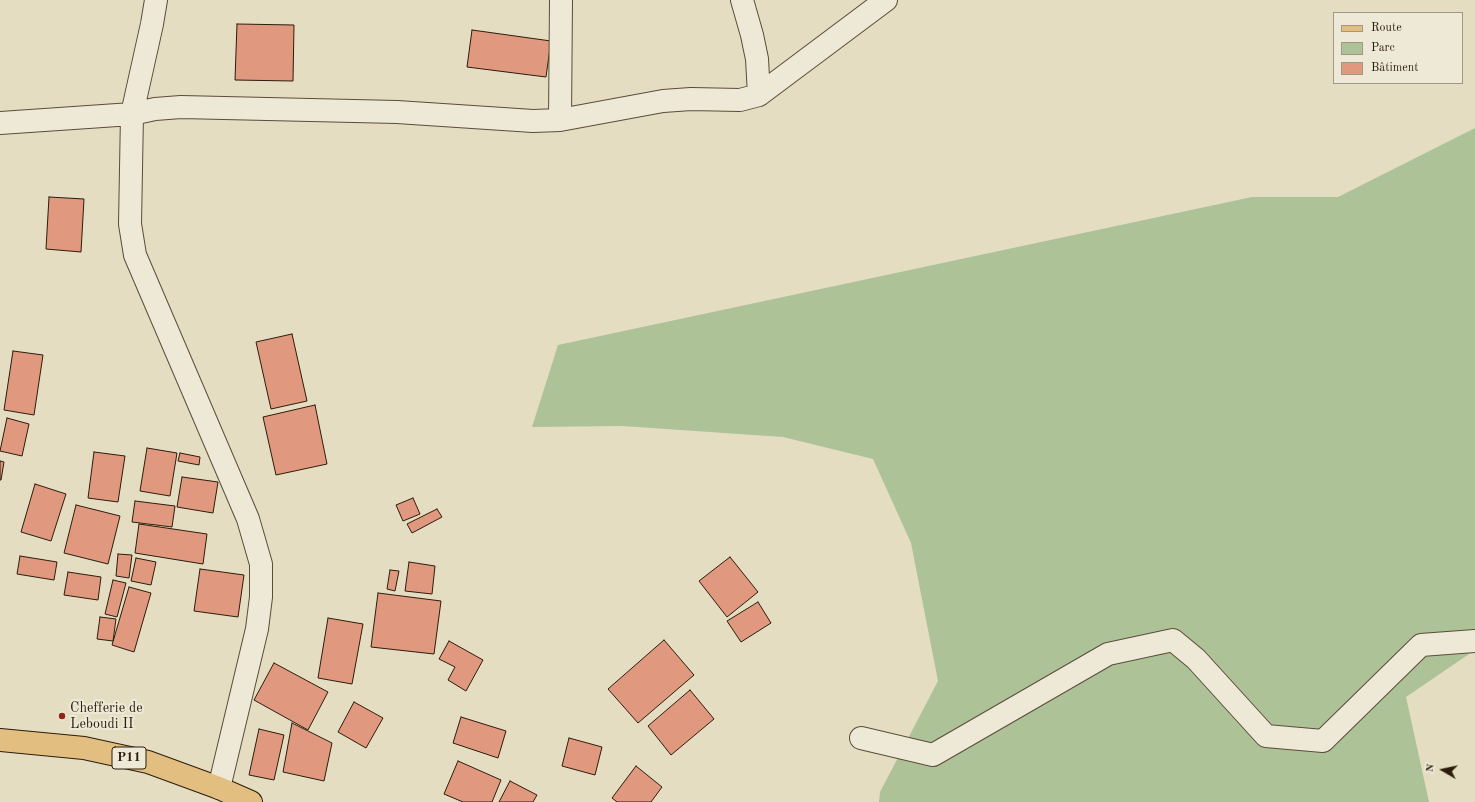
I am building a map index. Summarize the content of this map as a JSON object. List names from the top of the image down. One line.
{"streets":{"main road":["P11"]},"places":["Chefferie de Leboudi II"],"legend":["Route","Parc","Bâtiment"],"north":"left"}
